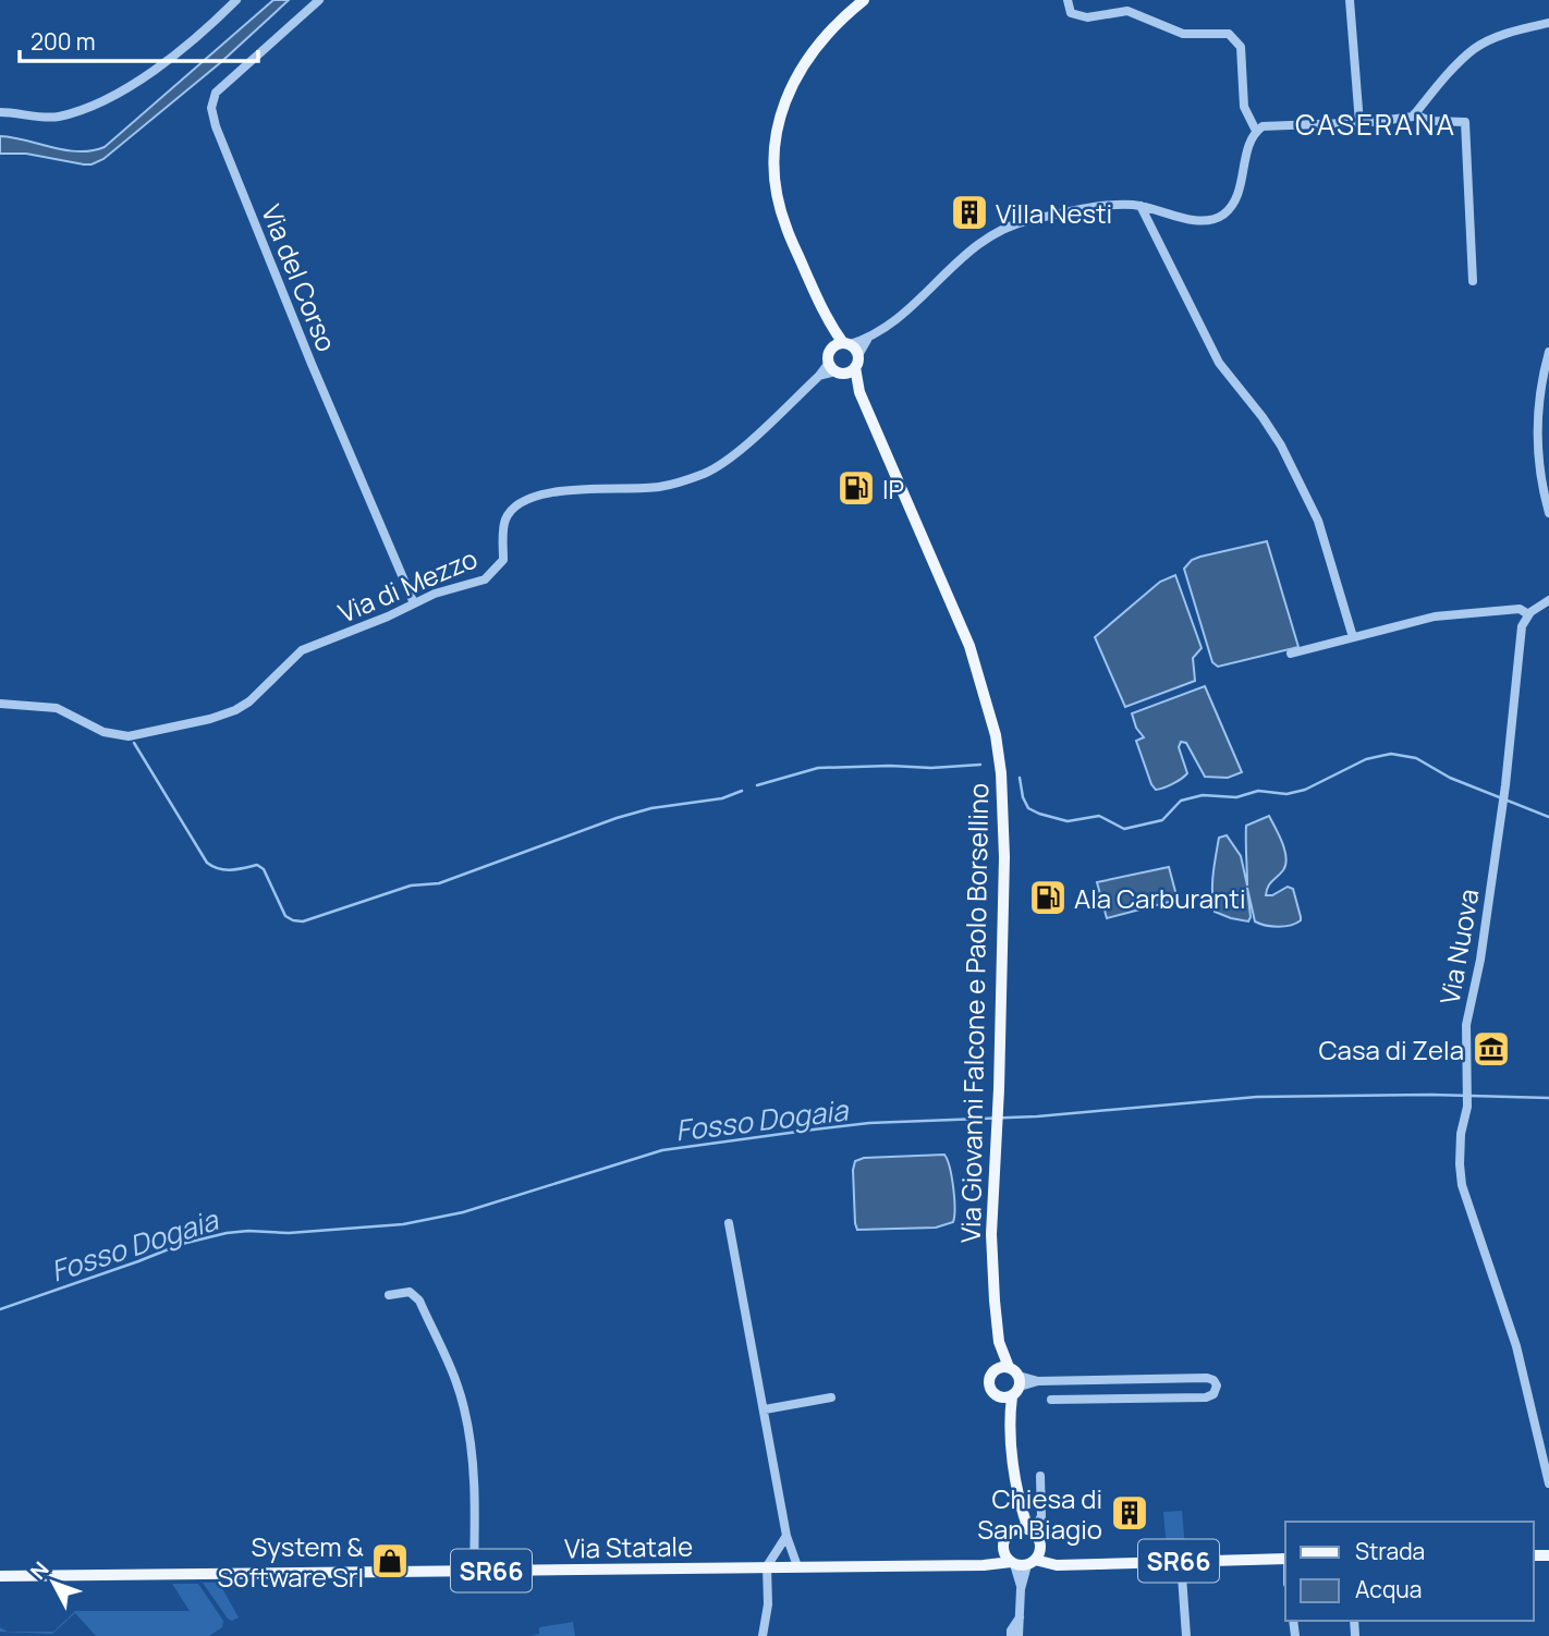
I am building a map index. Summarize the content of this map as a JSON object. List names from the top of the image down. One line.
{"streets":{"main road":["Via Giovanni Falcone e Paolo Borsellino","Via Statale","SR66"],"street":["Via del Corso","Via di Mezzo","Via Nuova"]},"crossings":[["Via del Corso","Via di Mezzo"],["Via di Mezzo","Via Giovanni Falcone e Paolo Borsellino"],["Via Giovanni Falcone e Paolo Borsellino","Via Statale"],["Via Giovanni Falcone e Paolo Borsellino","SR66"],["Via Statale","SR66"]],"districts":["CASERANA"],"water":["Fosso Dogaia"],"places":{"building":["Villa Nesti","Chiesa di San Biagio"],"fuel station":["IP","Ala Carburanti"],"museum":["Casa di Zela"],"shop":["System & Software Srl"]},"legend":["Strada","Acqua"],"scale_bar":"200 m","north":"top left"}
